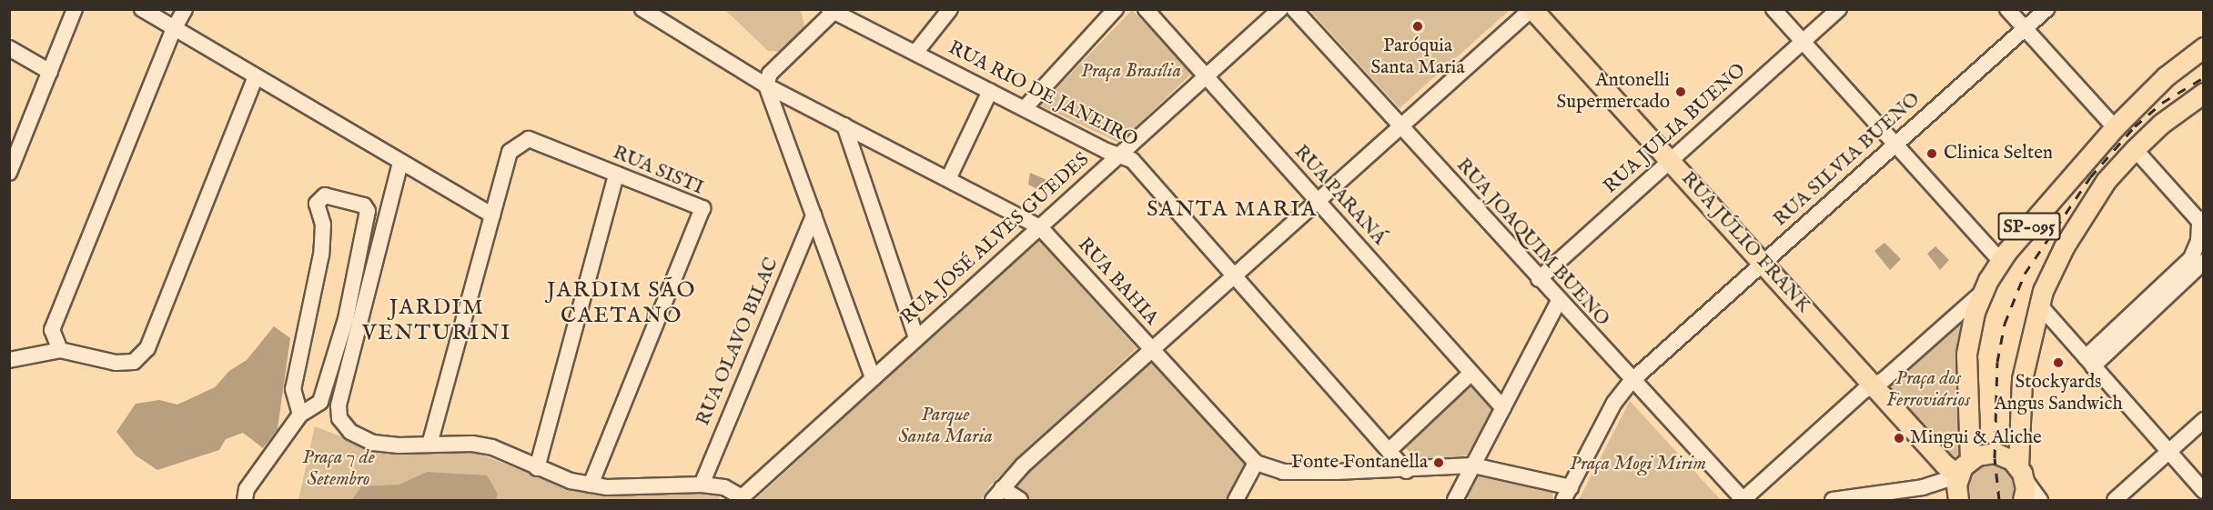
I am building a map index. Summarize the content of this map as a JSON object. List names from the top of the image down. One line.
{"streets":{"main road":["SP-095","RUA JÚLIO FRANK"],"street":["RUA RIO DE JANEIRO","RUA JULIA BUENO","RUA SILVIA BUENO","RUA SISTI","RUA PARANÁ","RUA JOSÉ ALVES GUEDES","RUA JOAQUIM BUENO","RUA BAHIA","RUA OLAVO BILAC"]},"crossings":[["RUA RIO DE JANEIRO","RUA JOSÉ ALVES GUEDES"],["RUA JULIA BUENO","RUA JOAQUIM BUENO"],["RUA JULIA BUENO","RUA JÚLIO FRANK"],["RUA SILVIA BUENO","RUA JOAQUIM BUENO"],["RUA SILVIA BUENO","RUA JÚLIO FRANK"],["RUA PARANÁ","RUA JOSÉ ALVES GUEDES"],["RUA JOSÉ ALVES GUEDES","RUA BAHIA"]],"districts":["SANTA MARIA","JARDIM SÃO CAETANO","JARDIM VENTURINI"],"parks":["Praça Brasília","Praça dos Ferroviários","Parque Santa Maria","Praça 7 de Setembro","Praça Mogi Mirim"],"places":["Paróquia Santa Maria","Antonelli Supermercado","Clinica Selten","Stockyards Angus Sandwich","Mingui & Aliche","Fonte Fontanella"]}
